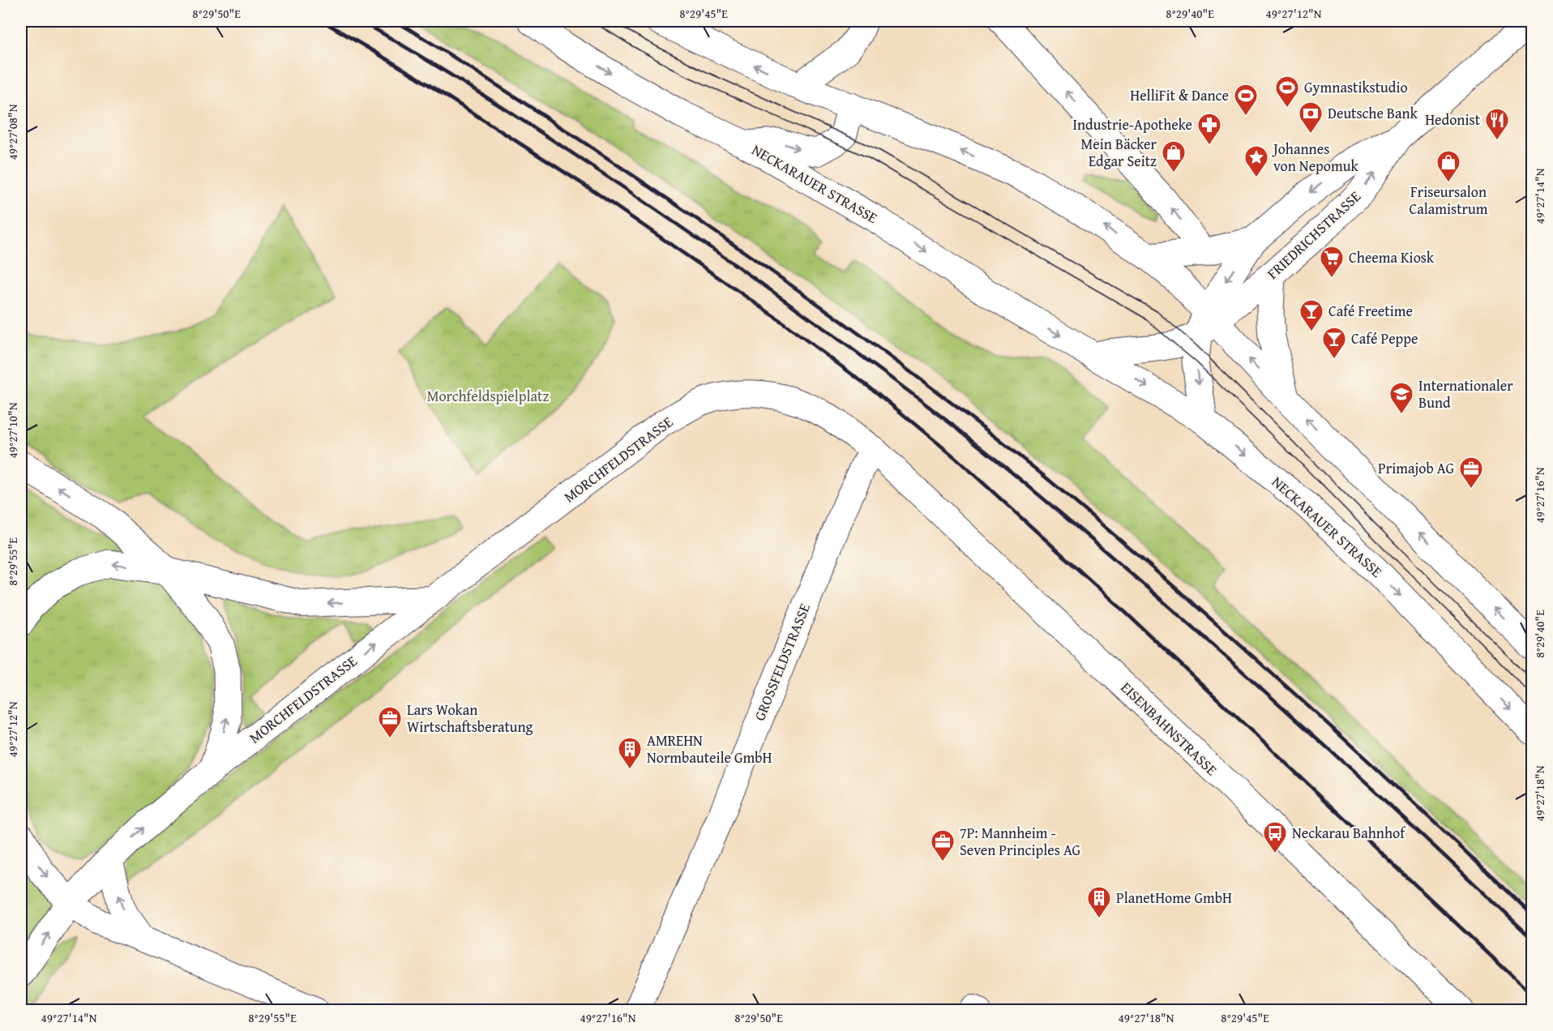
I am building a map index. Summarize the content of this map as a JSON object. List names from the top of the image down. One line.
{"streets":{"main road":["NECKARAUER STRASSE","FRIEDRICHSTRASSE","MORCHFELDSTRASSE"],"street":["GROSSFELDSTRASSE","EISENBAHNSTRASSE"]},"crossings":[["NECKARAUER STRASSE","FRIEDRICHSTRASSE"],["MORCHFELDSTRASSE","GROSSFELDSTRASSE"],["MORCHFELDSTRASSE","EISENBAHNSTRASSE"],["GROSSFELDSTRASSE","EISENBAHNSTRASSE"]],"parks":["Morchfeldspielplatz"],"places":{"sports":["Gymnastikstudio","HelliFit & Dance"],"bank":["Deutsche Bank"],"restaurant":["Hedonist"],"pharmacy":["Industrie-Apotheke"],"shop":["Mein Bäcker Edgar Seitz","Friseursalon Calamistrum"],"place":["Johannes von Nepomuk"],"supermarket":["Cheema Kiosk"],"bar":["Café Freetime","Café Peppe"],"school or university":["Internationaler Bund"],"office":["Primajob AG","Lars Wokan Wirtschaftsberatung","7P: Mannheim - Seven Principles AG"],"building":["AMREHN Normbauteile GmbH","PlanetHome GmbH"],"bus stop":["Neckarau Bahnhof"]},"coordinates":["8°29'50\"E","8°29'45\"E","8°29'40\"E","49°27'12\"N","49°27'08\"N","49°27'14\"N","49°27'10\"N","49°27'16\"N","8°29'55\"E","49°27'18\"N"]}
